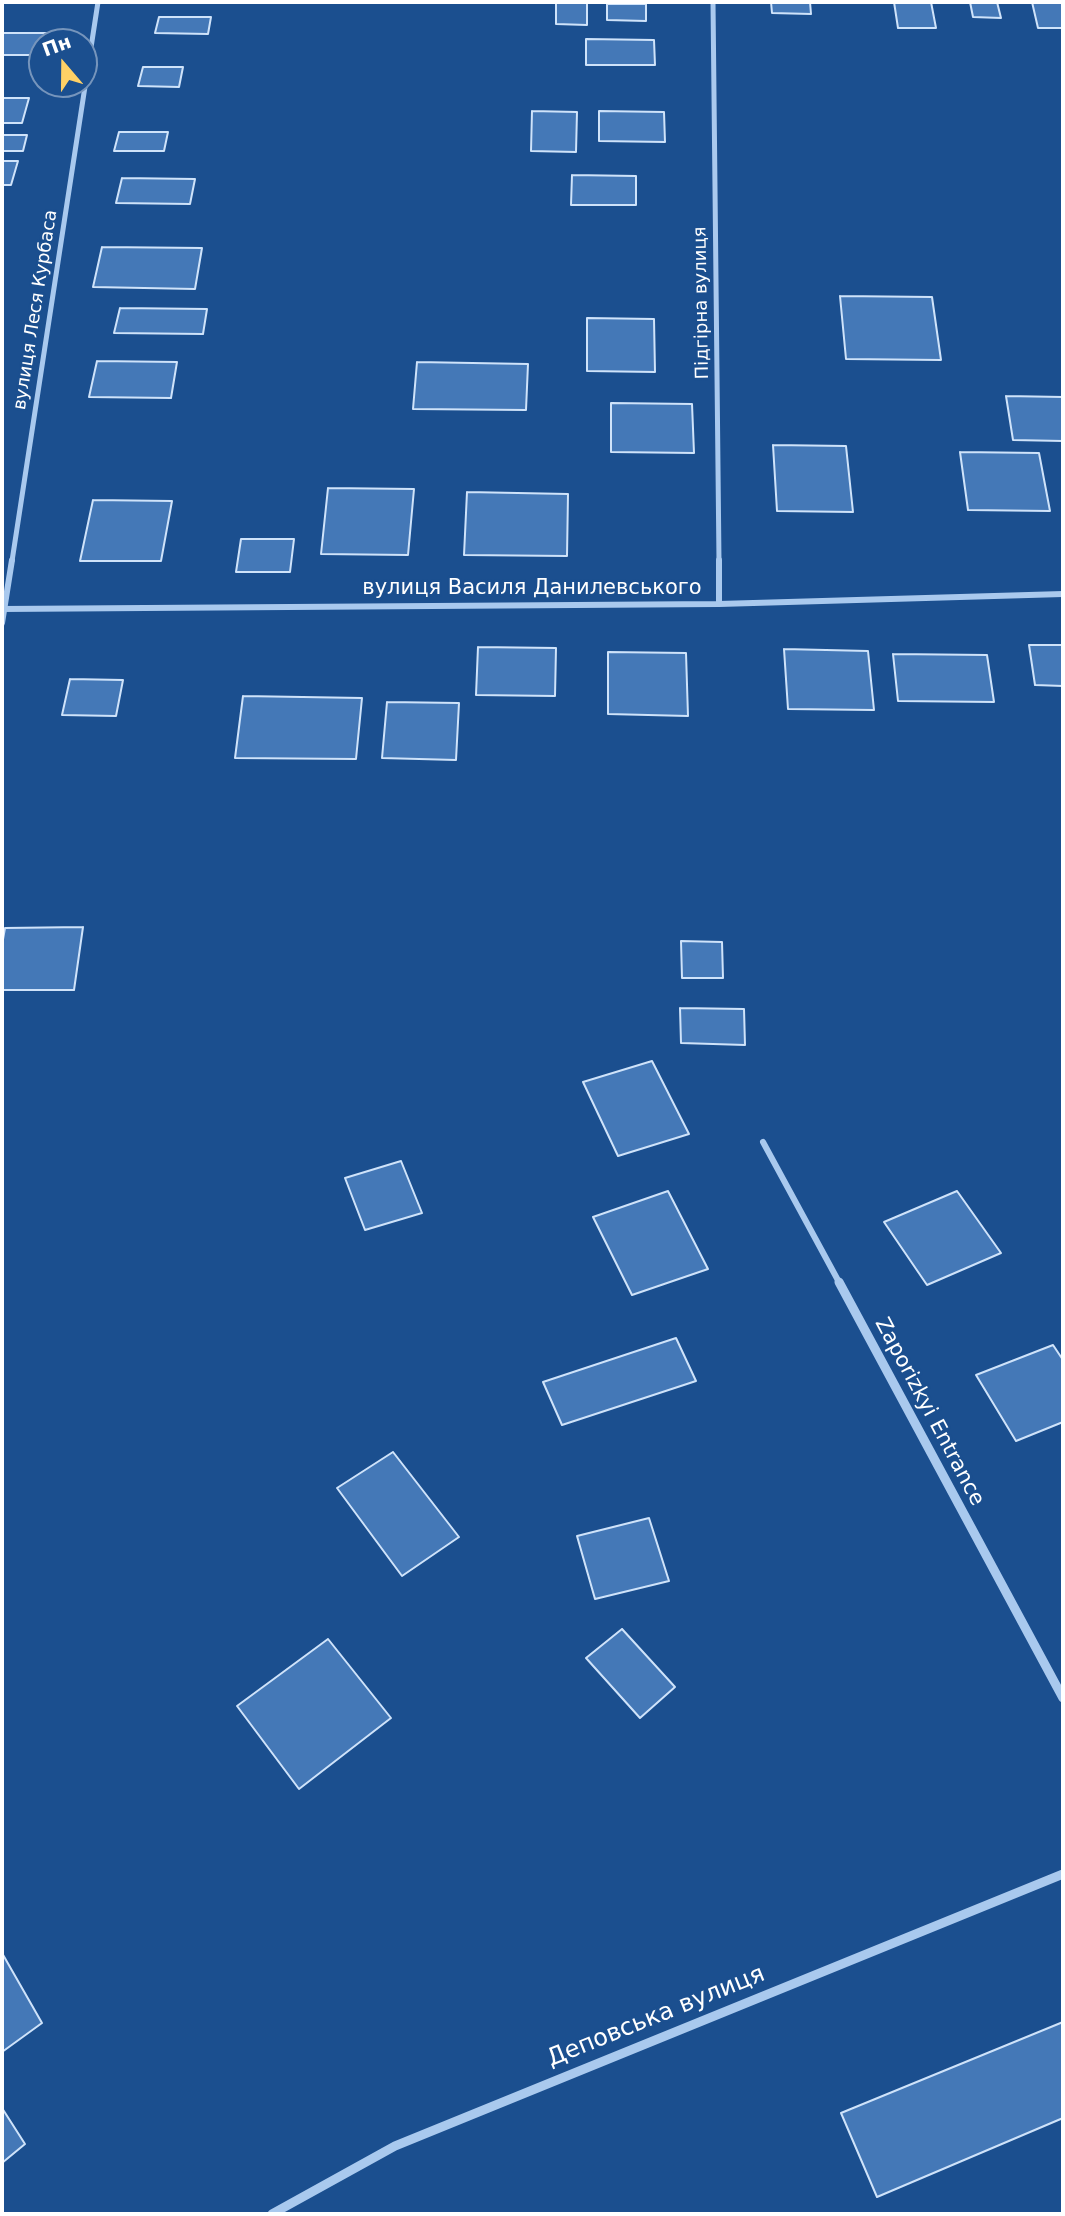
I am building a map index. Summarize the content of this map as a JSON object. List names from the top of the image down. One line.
{"streets":{"street":["Підгірна вулиця","вулиця Леся Курбаса","вулиця Василя Данилевського","Zaporizkyi Entrance","Деповська вулиця"]},"crossings":[["Підгірна вулиця","вулиця Василя Данилевського"],["вулиця Леся Курбаса","вулиця Василя Данилевського"]],"north":"top"}
